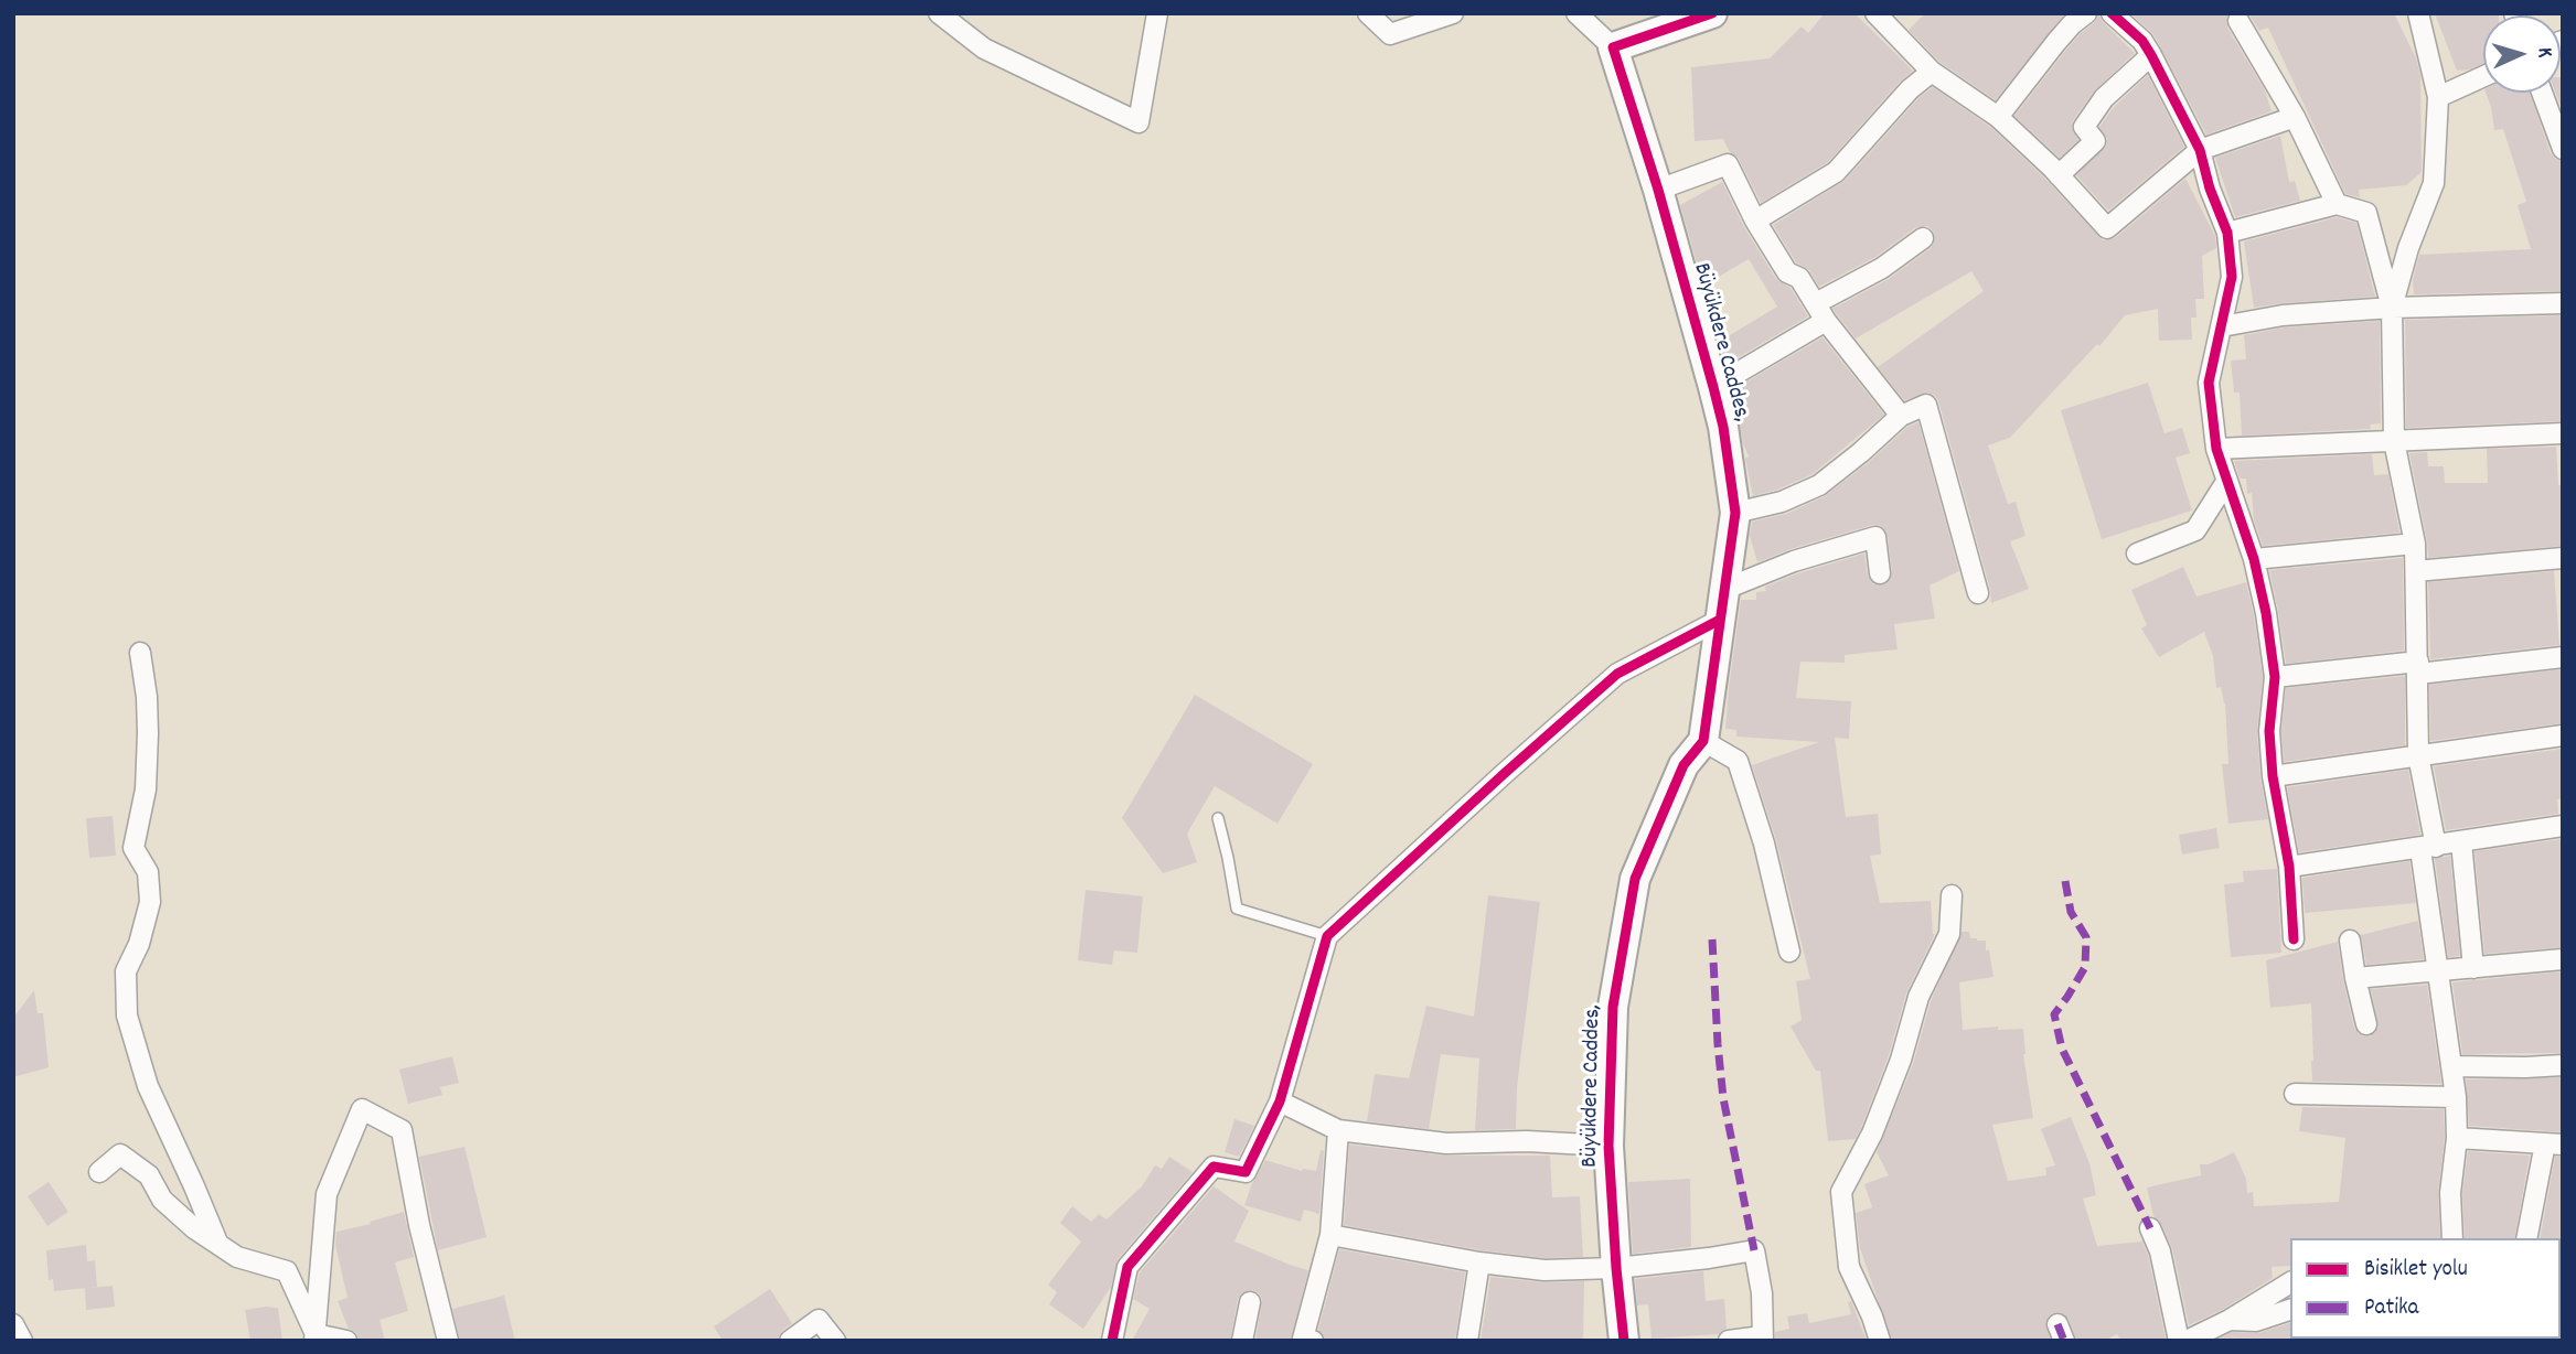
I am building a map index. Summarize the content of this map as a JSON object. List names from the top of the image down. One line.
{"streets":{"street":["Büyükdere Caddes,"]},"legend":["Bisiklet yolu","Patika"],"north":"right"}
